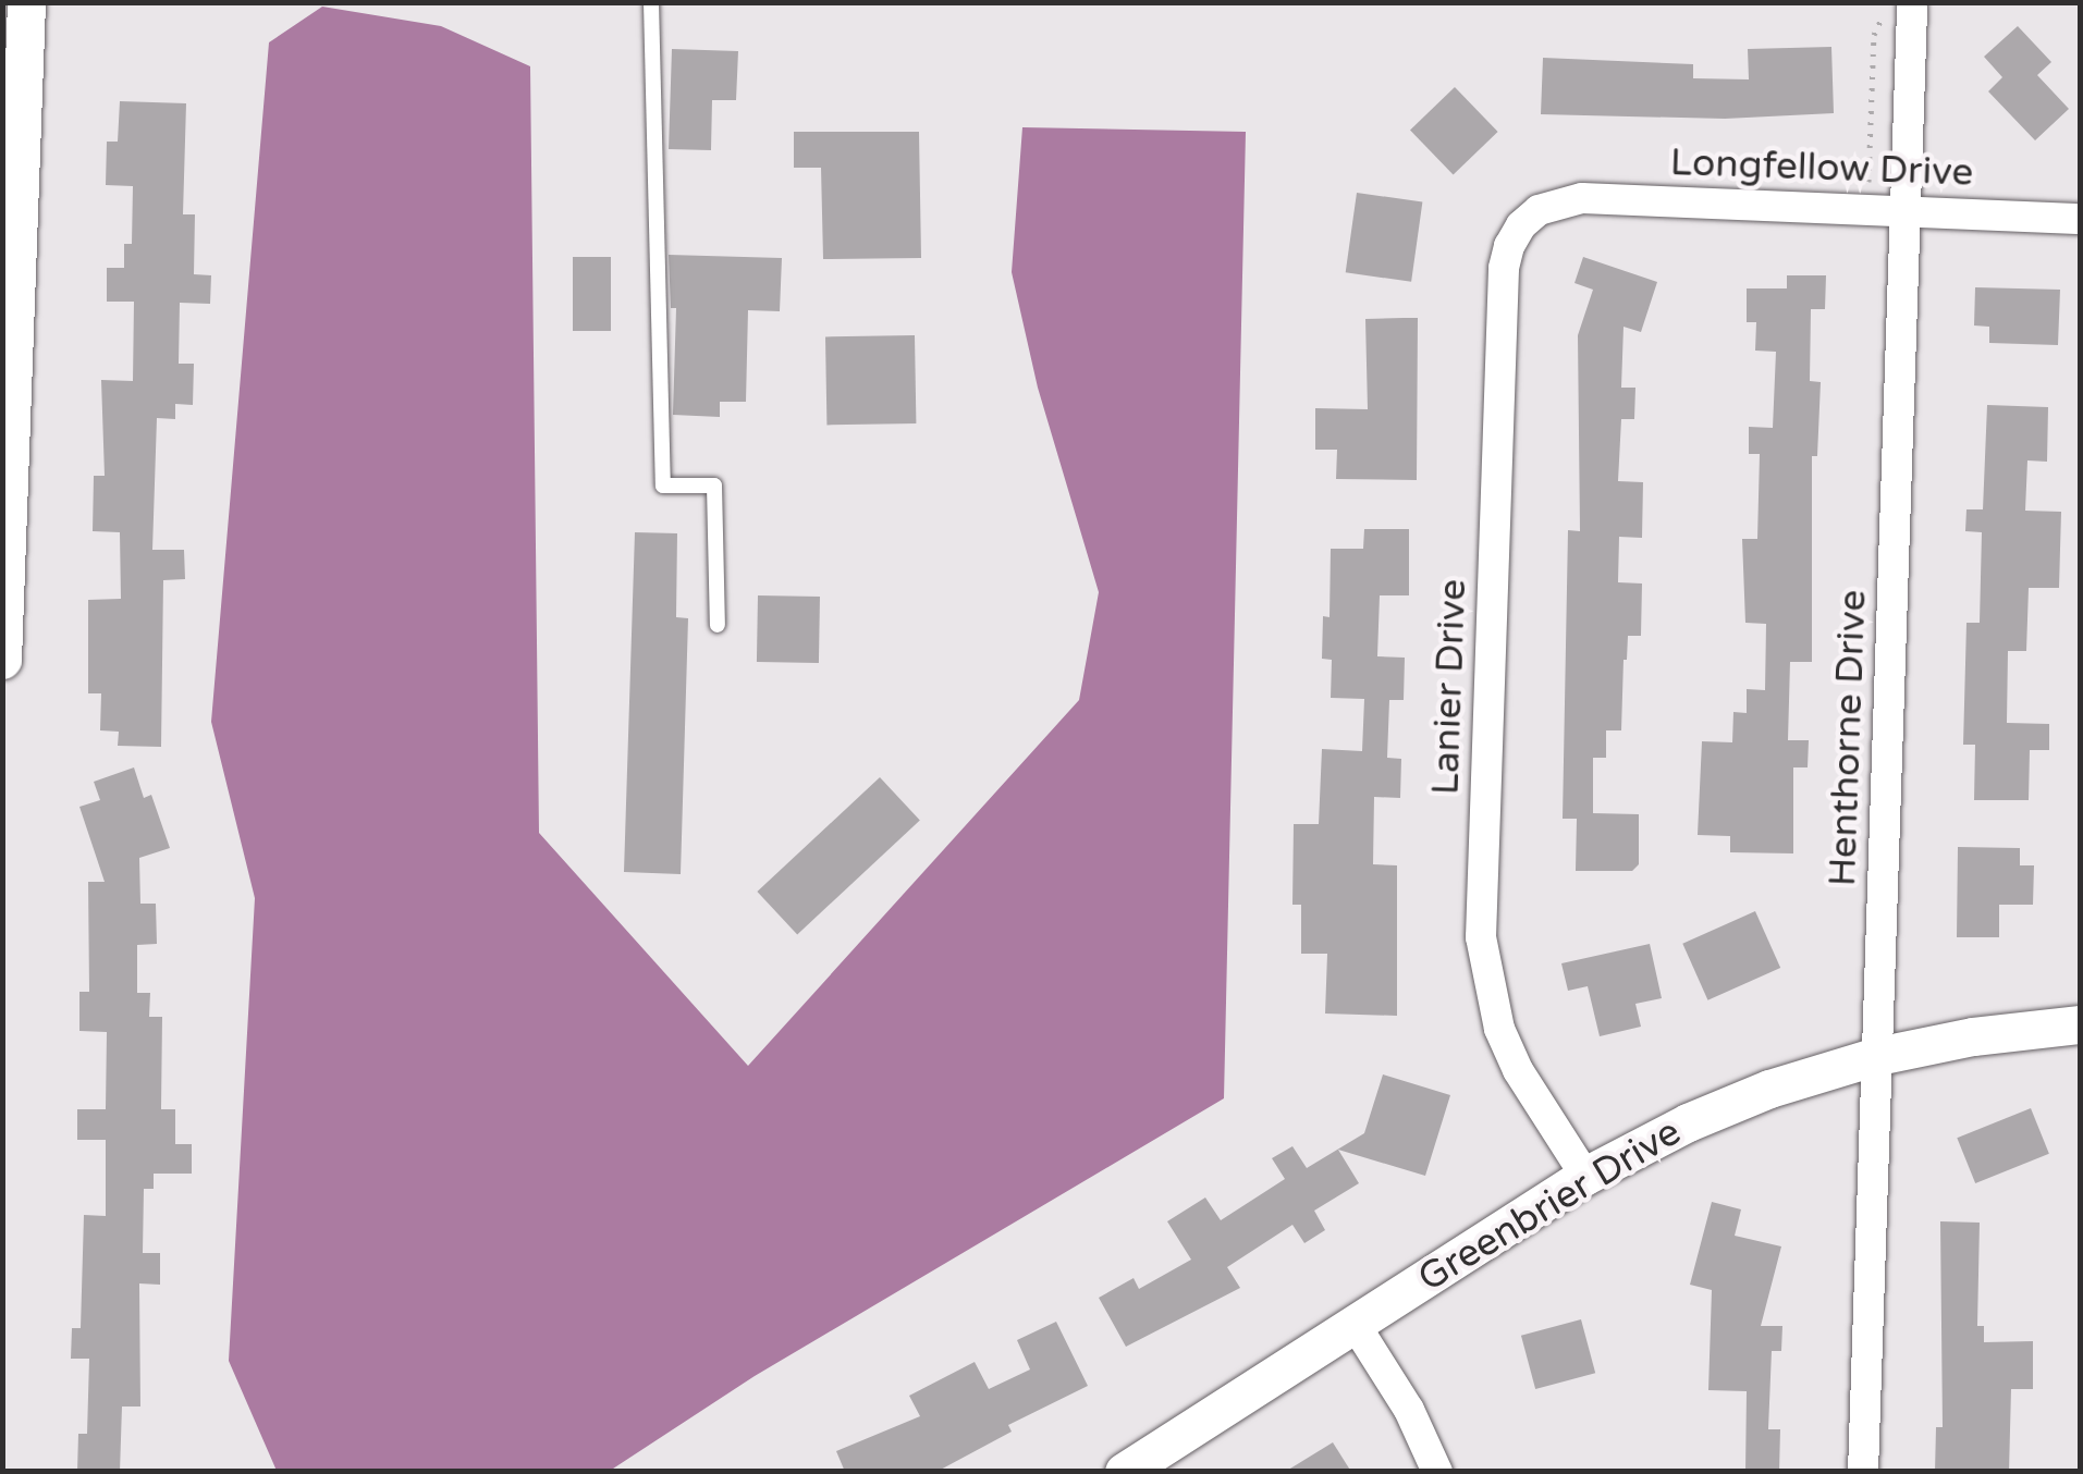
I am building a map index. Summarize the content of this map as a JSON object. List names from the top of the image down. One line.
{"streets":{"street":["Longfellow Drive","Lanier Drive","Henthorne Drive","Greenbrier Drive"]},"crossings":[["Longfellow Drive","Lanier Drive"],["Longfellow Drive","Henthorne Drive"],["Lanier Drive","Greenbrier Drive"],["Henthorne Drive","Greenbrier Drive"]]}
